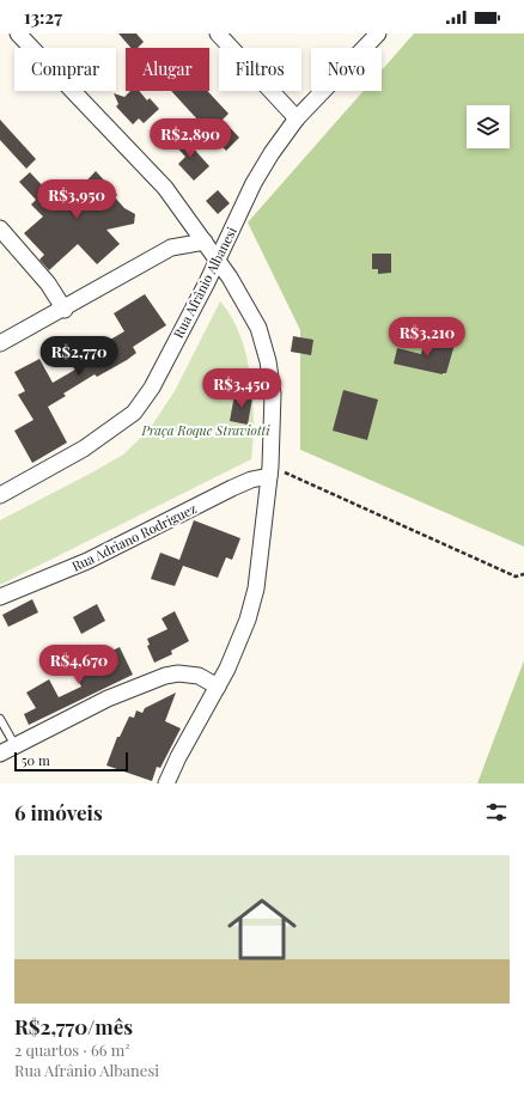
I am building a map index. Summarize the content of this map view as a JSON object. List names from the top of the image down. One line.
{"streets":{"street":["Rua Afrânio Albanesi","Rua Adriano Rodriguez"]},"parks":["Praça Roque Straviotti"],"scale_bar":"50 m","page":{"status":"13:27","chip":["Comprar","Alugar","Filtros","Novo"],"price":["R$2,890","R$3,950","R$3,210","R$2,770","R$3,450","R$4,670"],"scale":"50 m","heading":"6 imóveis","list":[{"name":"R$2,770/mês","note":"2 quartos · 66 m² · Rua Afrânio Albanesi"}]}}
